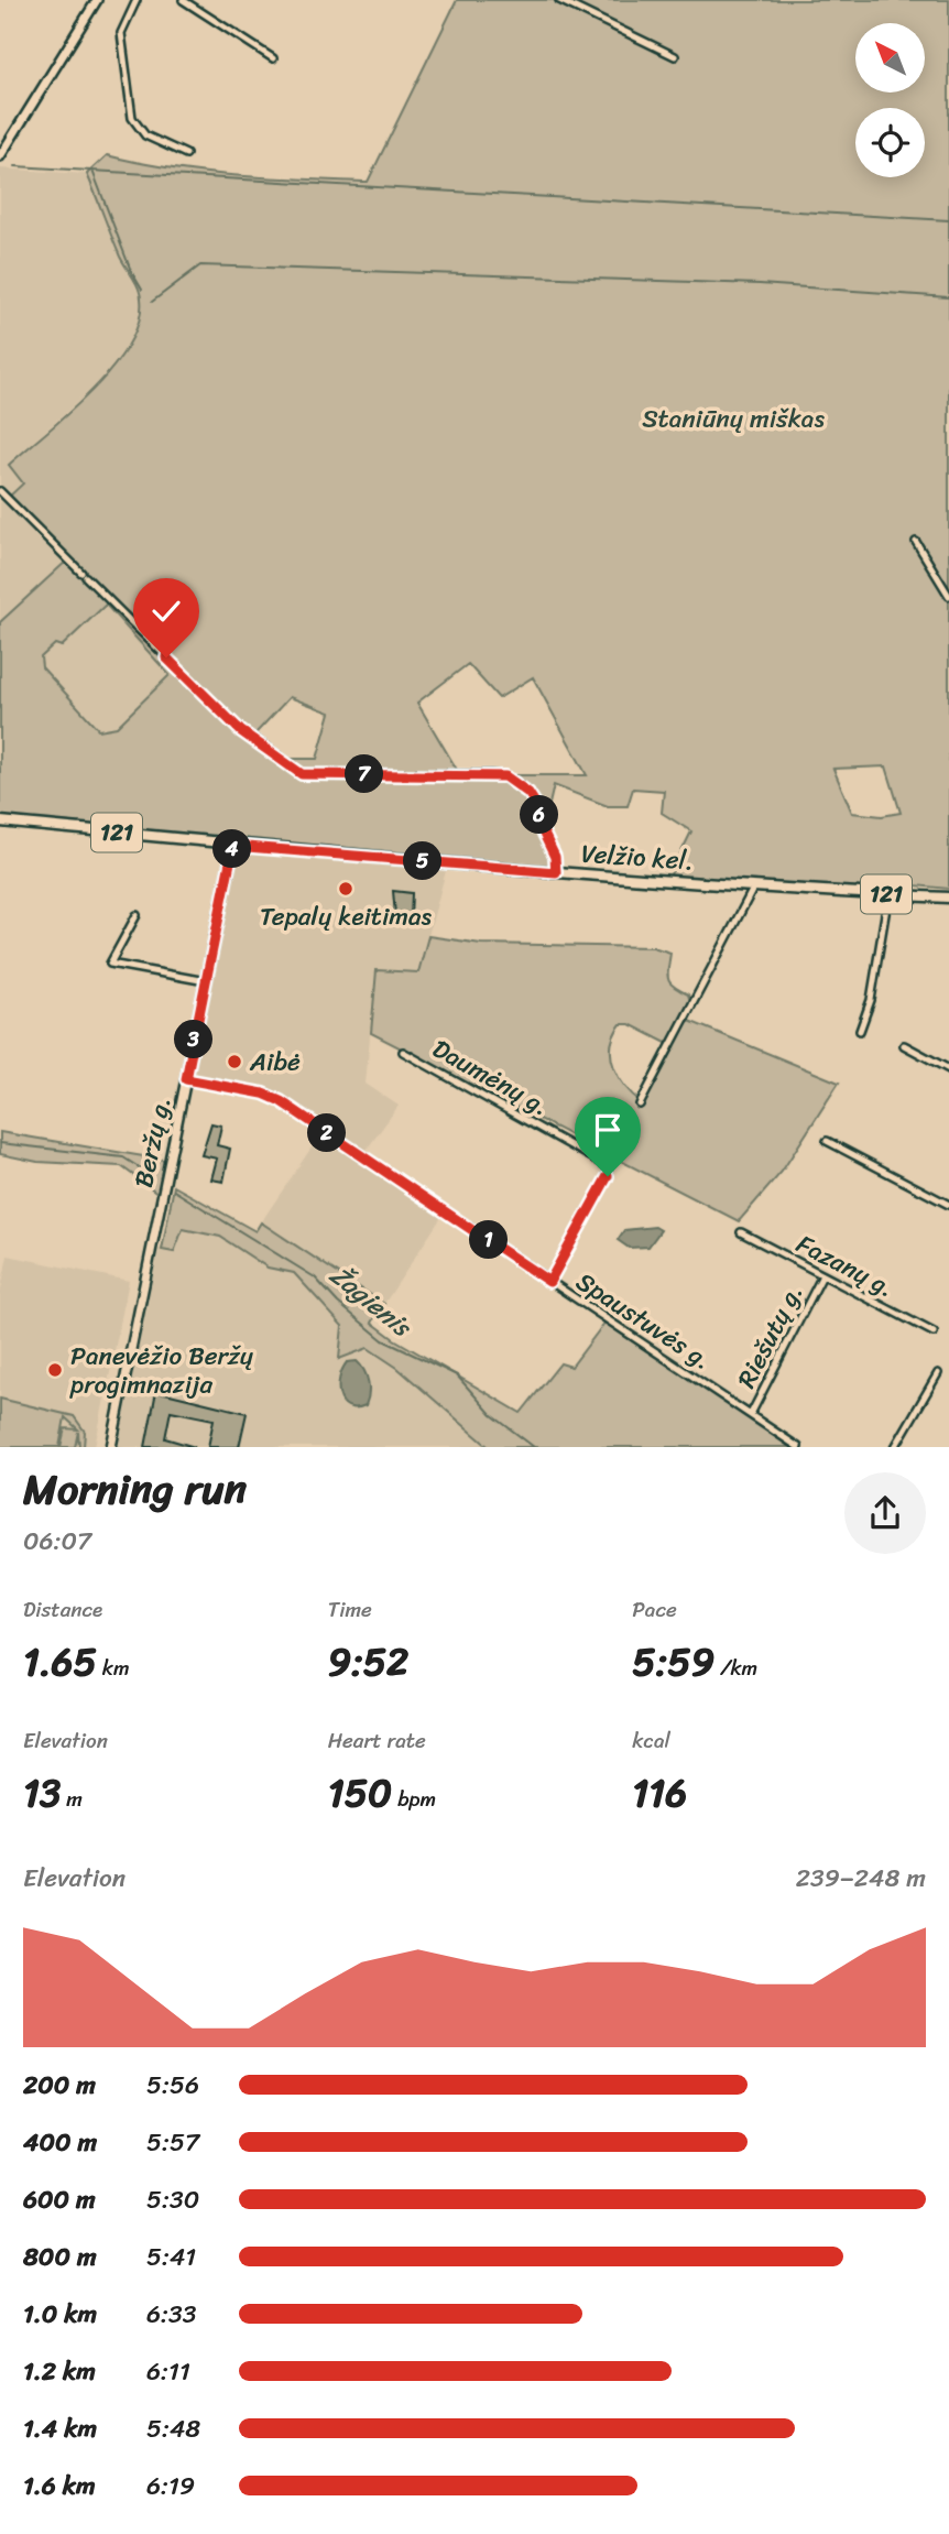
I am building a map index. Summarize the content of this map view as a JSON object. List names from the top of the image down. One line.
{"streets":{"main road":["121","Velžio kel.","Beržų g."],"street":["Daumėnų g.","Fazanų g.","Spaustuvės g.","Riešutų g."]},"crossings":[["Velžio kel.","Beržų g."],["Daumėnų g.","Spaustuvės g."],["Beržų g.","Spaustuvės g."],["Fazanų g.","Riešutų g."],["Spaustuvės g.","Riešutų g."]],"water":["Žagienis"],"parks":["Staniūnų miškas"],"places":["Tepalų keitimas","Aibė","Panevėžio Beržų progimnazija"],"north":"top left","page":{"pins":["7","6","4","5","3","2","1"],"heading":["Morning run","06:07"],"stats":[["Distance","1.65 km"],["Time","9:52"],["Pace","5:59 /km"],["Elevation","13 m"],["Heart rate","150 bpm"],["kcal","116"]],"chart":["Elevation","239–248 m"],"list":[{"name":"200 m","note":"5:56"},{"name":"400 m","note":"5:57"},{"name":"600 m","note":"5:30"},{"name":"800 m","note":"5:41"},{"name":"1.0 km","note":"6:33"},{"name":"1.2 km","note":"6:11"},{"name":"1.4 km","note":"5:48"},{"name":"1.6 km","note":"6:19"}]}}
